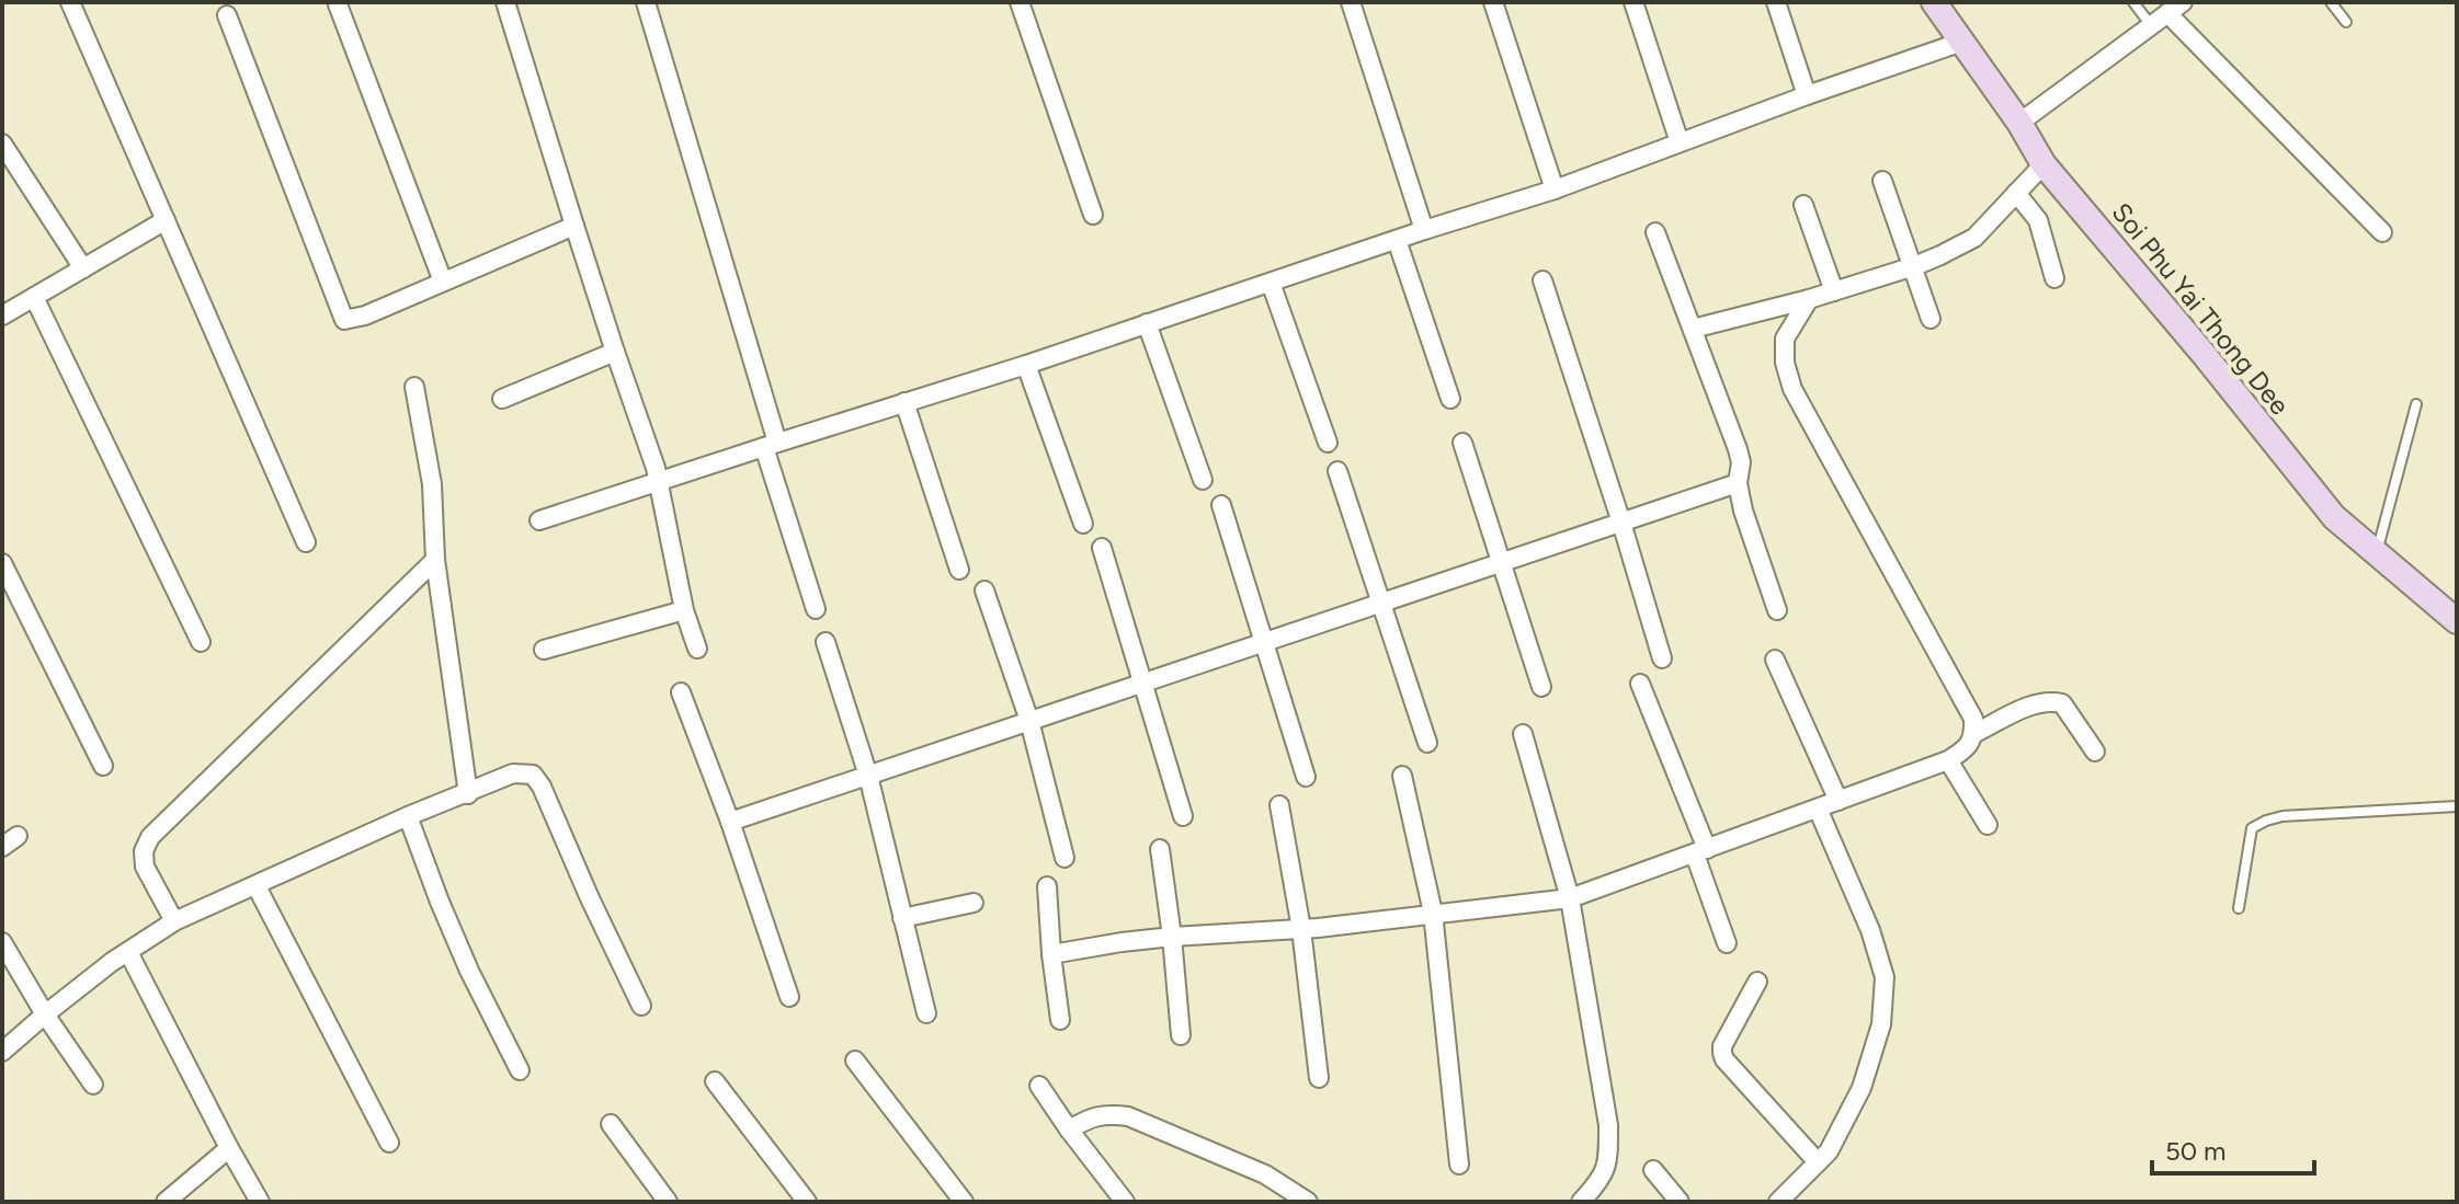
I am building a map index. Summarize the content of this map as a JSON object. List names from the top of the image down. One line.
{"streets":{"street":["Soi Phu Yai Thong Dee"]},"scale_bar":"50 m"}
